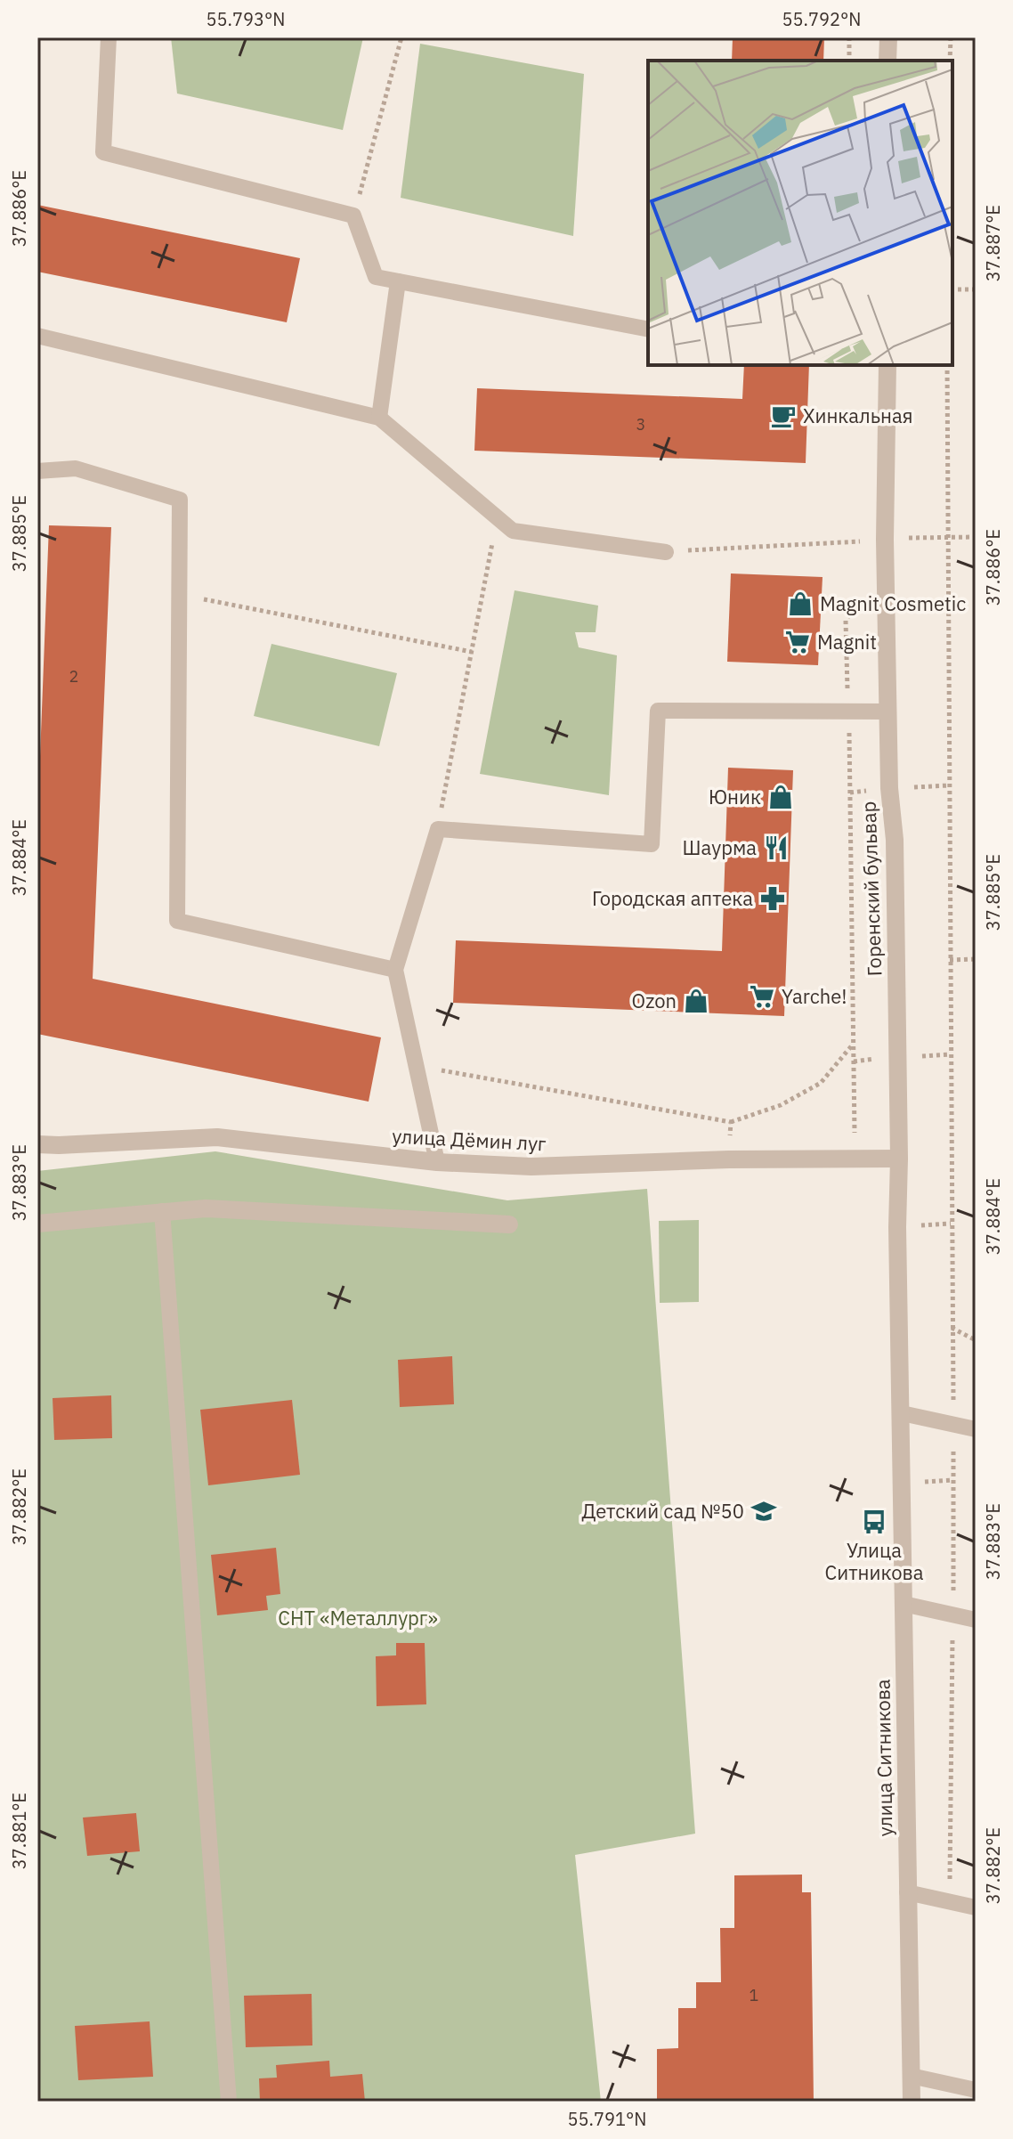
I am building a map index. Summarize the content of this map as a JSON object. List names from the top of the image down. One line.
{"streets":{"street":["Горенский бульвар","улица Дёмин луг","улица Ситникова"]},"crossings":[["Горенский бульвар","улица Дёмин луг"],["Горенский бульвар","улица Ситникова"]],"parks":["СНТ «Металлург»"],"places":{"cafe":["Хинкальная"],"shop":["Magnit Cosmetic","Юник","Ozon"],"supermarket":["Magnit","Yarche!"],"restaurant":["Шаурма"],"pharmacy":["Городская аптека"],"school or university":["Детский сад №50"],"bus stop":["Улица Ситникова"]},"house_numbers":["3","2","1"],"coordinates":["55.793°N","55.792°N","37.886°E","37.887°E","37.885°E","37.884°E","37.883°E","37.882°E","37.881°E","55.791°N"]}
